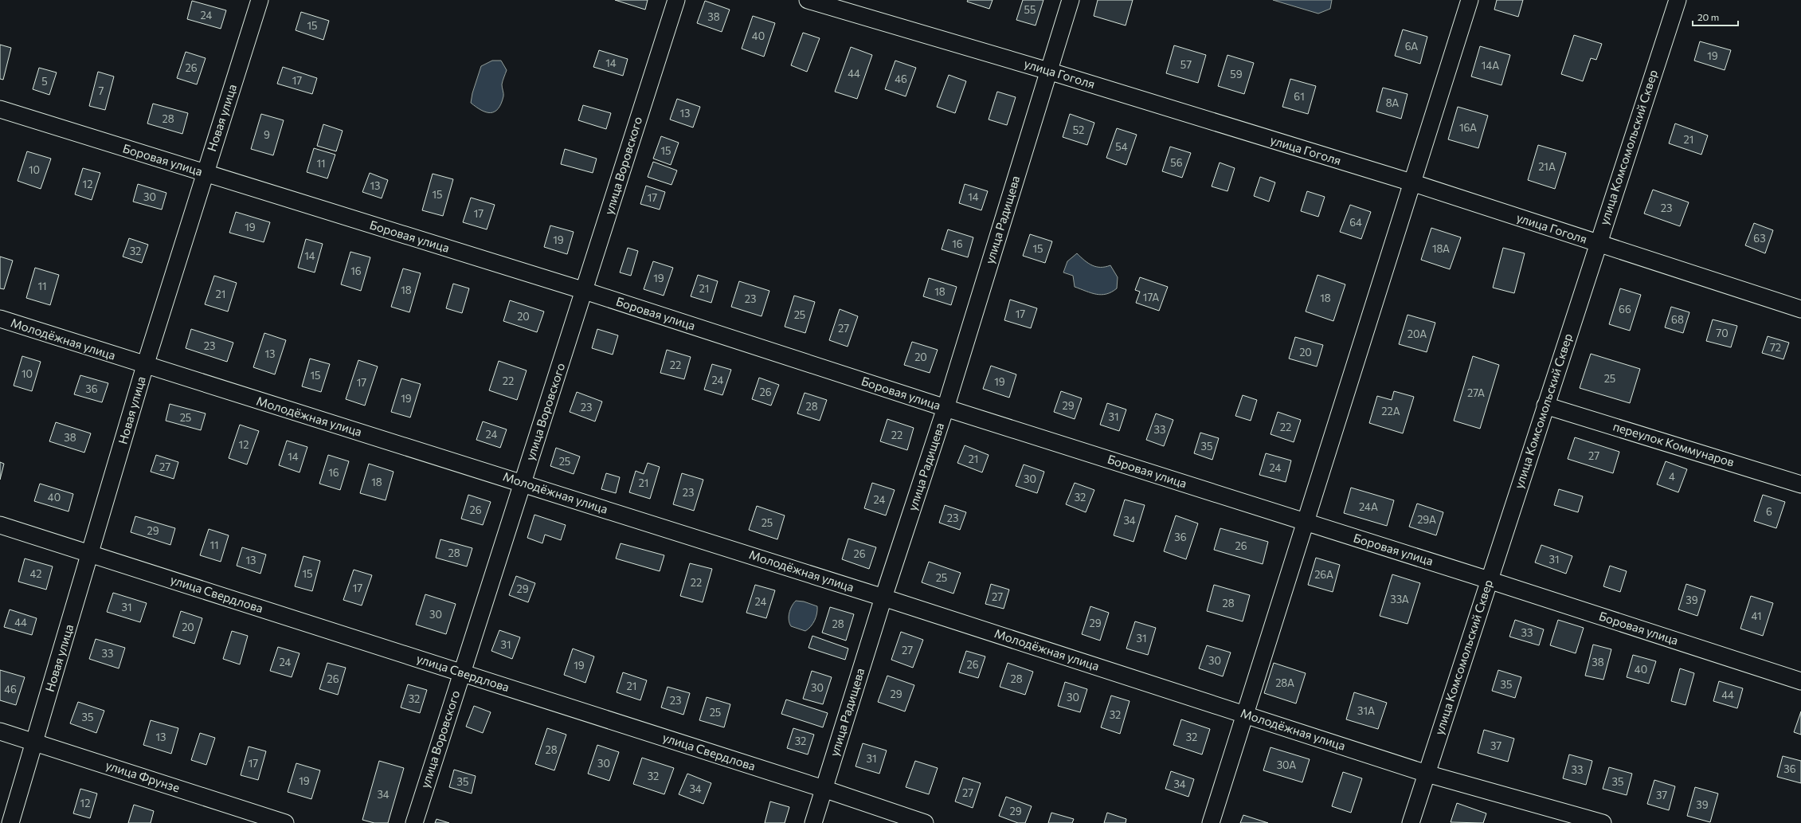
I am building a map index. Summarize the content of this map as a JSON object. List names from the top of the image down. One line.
{"streets":{"street":["улица Гоголя","Новая улица","улица Комсомольский Сквер","Боровая улица","улица Воровского","улица Радищева","Молодёжная улица","переулок Коммунаров","улица Свердлова","улица Фрунзе"]},"crossings":[["улица Гоголя","улица Комсомольский Сквер"],["улица Гоголя","улица Радищева"],["Новая улица","Боровая улица"],["Новая улица","Молодёжная улица"],["Новая улица","улица Свердлова"],["Новая улица","улица Фрунзе"],["улица Комсомольский Сквер","Боровая улица"],["улица Комсомольский Сквер","Молодёжная улица"],["улица Комсомольский Сквер","переулок Коммунаров"],["Боровая улица","улица Воровского"],["Боровая улица","улица Радищева"],["улица Воровского","Молодёжная улица"],["улица Воровского","улица Свердлова"],["улица Радищева","Молодёжная улица"],["улица Радищева","улица Свердлова"]],"house_numbers":["55","24","38","15","40","6А","19","14","57","14А","26","44","59","46","17","5","7","61","8А","13","28","16А","52","9","21","54","15","56","11","21А","10","12","13","15","30","14","17","23","17","64","19","63","19","16","15","18А","32","14","16","19","11","21","18","18","21","17А","18","23","66","17","25","20","68","27","70","20А","23","72","20","13","20","22","10","15","25","24","22","19","17","36","26","27А","19","29","28","23","22А","31","25","22","33","24","22","38","12","35","27","14","21","25","27","24","16","4","30","18","21","23","40","32","24","24А","26","6","23","29А","34","25","29","36","11","26","28","26","31","13","42","15","26А","25","22","17","29","27","33А","39","24","28","31","30","41","44","29","28","20","33","31","31","27","33","30","24","38","26","19","40","26","28","28А","35","21","30","46","29","44","30","32","23","31А","25","32","35","13","32","32","37","28","31","17","30","30А","36","33","32","19","35","35","34","34","27","34","37","12","39","29"],"scale_bar":"20 m"}
